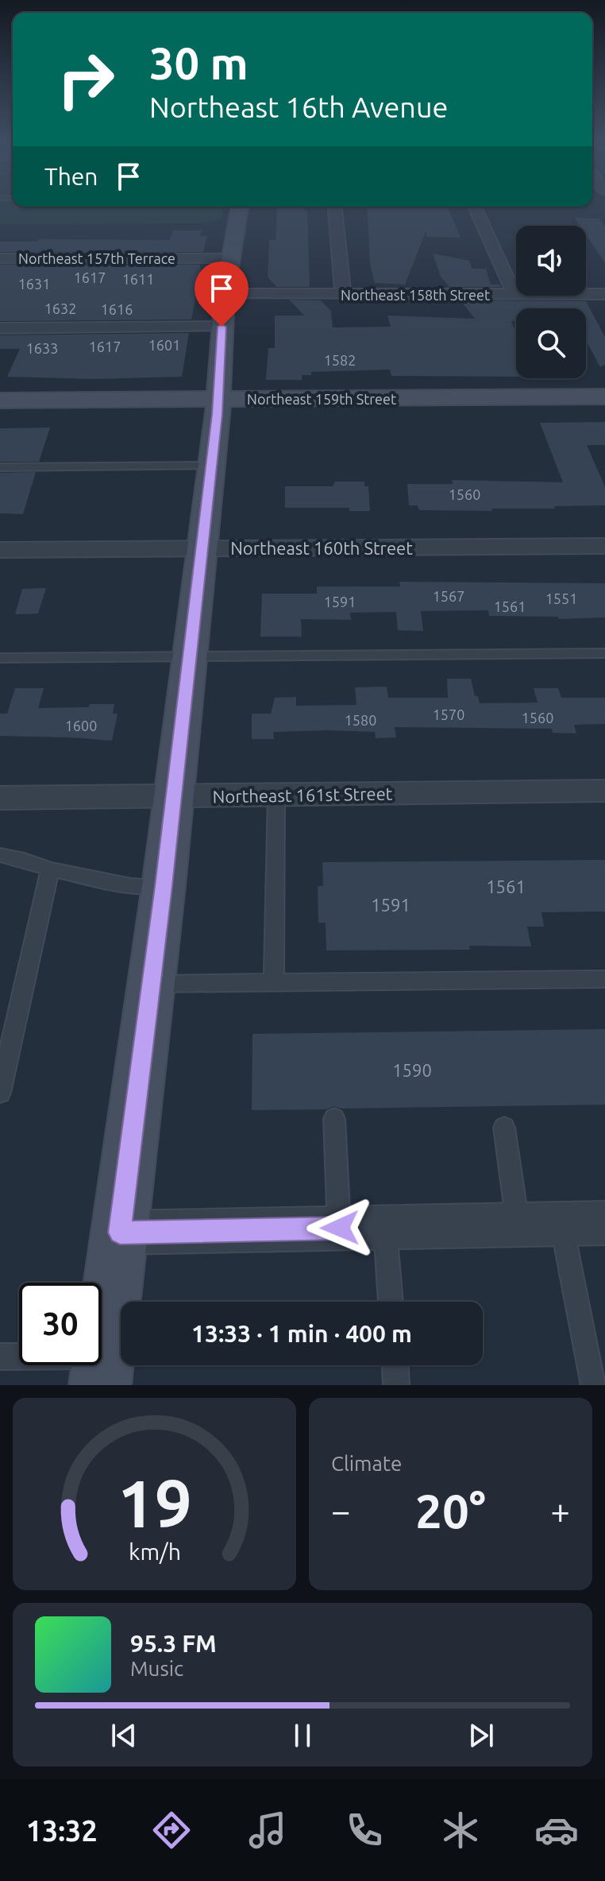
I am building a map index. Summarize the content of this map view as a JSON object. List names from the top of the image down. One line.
{"streets":{"street":["Northeast 157th Terrace","Northeast 158th Street","Northeast 159th Street","Northeast 160th Street","Northeast 161st Street"]},"house_numbers":["1617","1611","1631","1632","1616","1601","1617","1633","1582","1560","1567","1551","1591","1561","1570","1560","1580","1600","1561","1591","1590"],"page":{"turn":["30 m","Northeast 16th Avenue"],"then":"Then","limit":"30","trip":"13:33 · 1 min · 400 m","tile":"Climate","heat":["−","20°","+"],"song":["95.3 FM","Music"],"tabs":"13:32","gauge":["19","km/h"]}}
